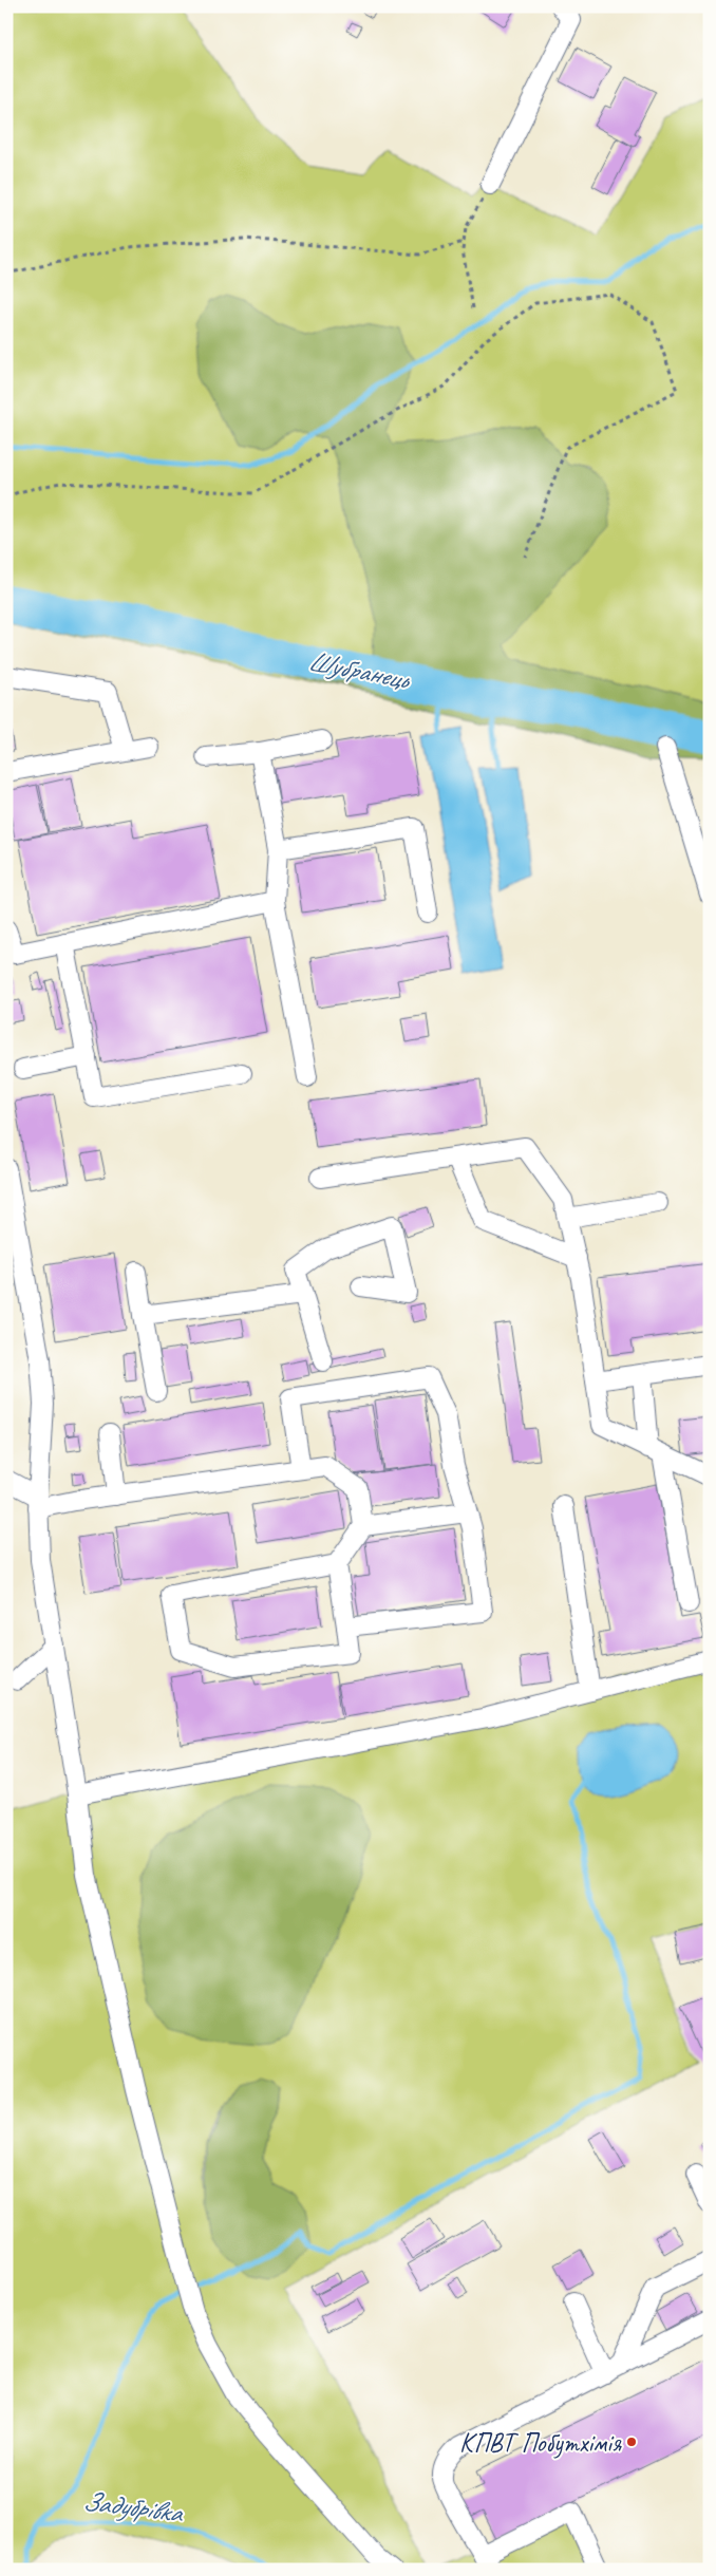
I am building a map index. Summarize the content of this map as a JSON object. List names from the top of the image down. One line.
{"water":["Шубранець","Задубрівка"],"places":["КПВТ Побутхімія"]}
